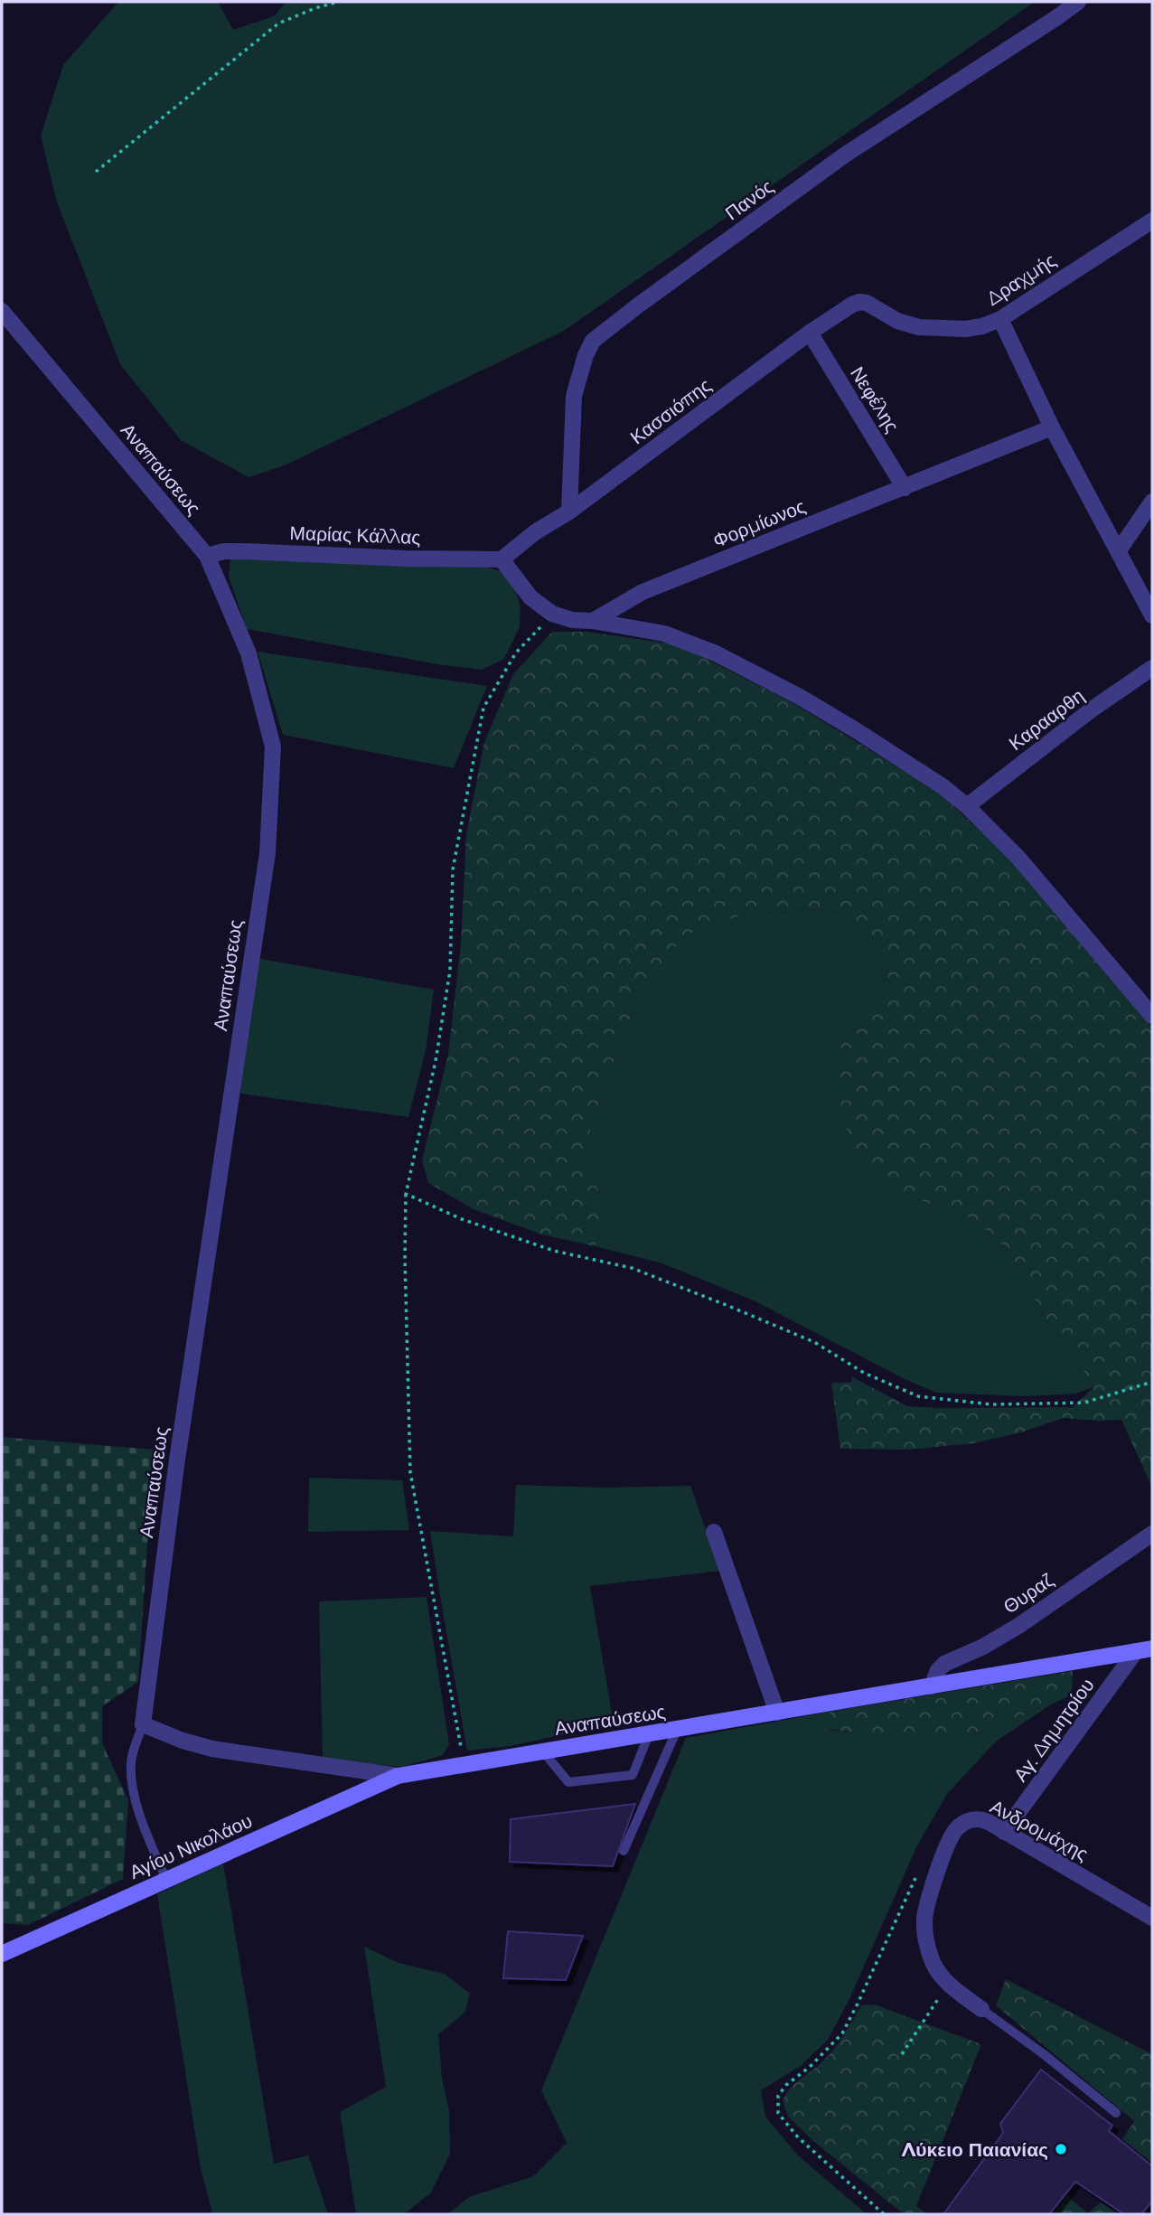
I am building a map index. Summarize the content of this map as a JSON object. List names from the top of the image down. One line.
{"streets":{"street":["Πανός","Δραχμής","Νεφέλης","Κασσιόπης","Αναπαύσεως","Φορμίωνος","Μαρίας Κάλλας","Καρααρθη","Θυραζ","Αγ. Δημητρίου","Ανδρομάχης","Αγίου Νικολάου"]},"crossings":[["Πανός","Κασσιόπης"],["Δραχμής","Κασσιόπης"],["Νεφέλης","Κασσιόπης"],["Νεφέλης","Φορμίωνος"],["Κασσιόπης","Μαρίας Κάλλας"],["Αναπαύσεως","Μαρίας Κάλλας"],["Αναπαύσεως","Θυραζ"],["Αναπαύσεως","Αγ. Δημητρίου"],["Αναπαύσεως","Αγίου Νικολάου"],["Αγ. Δημητρίου","Ανδρομάχης"]],"places":["Λύκειο Παιανίας"]}
